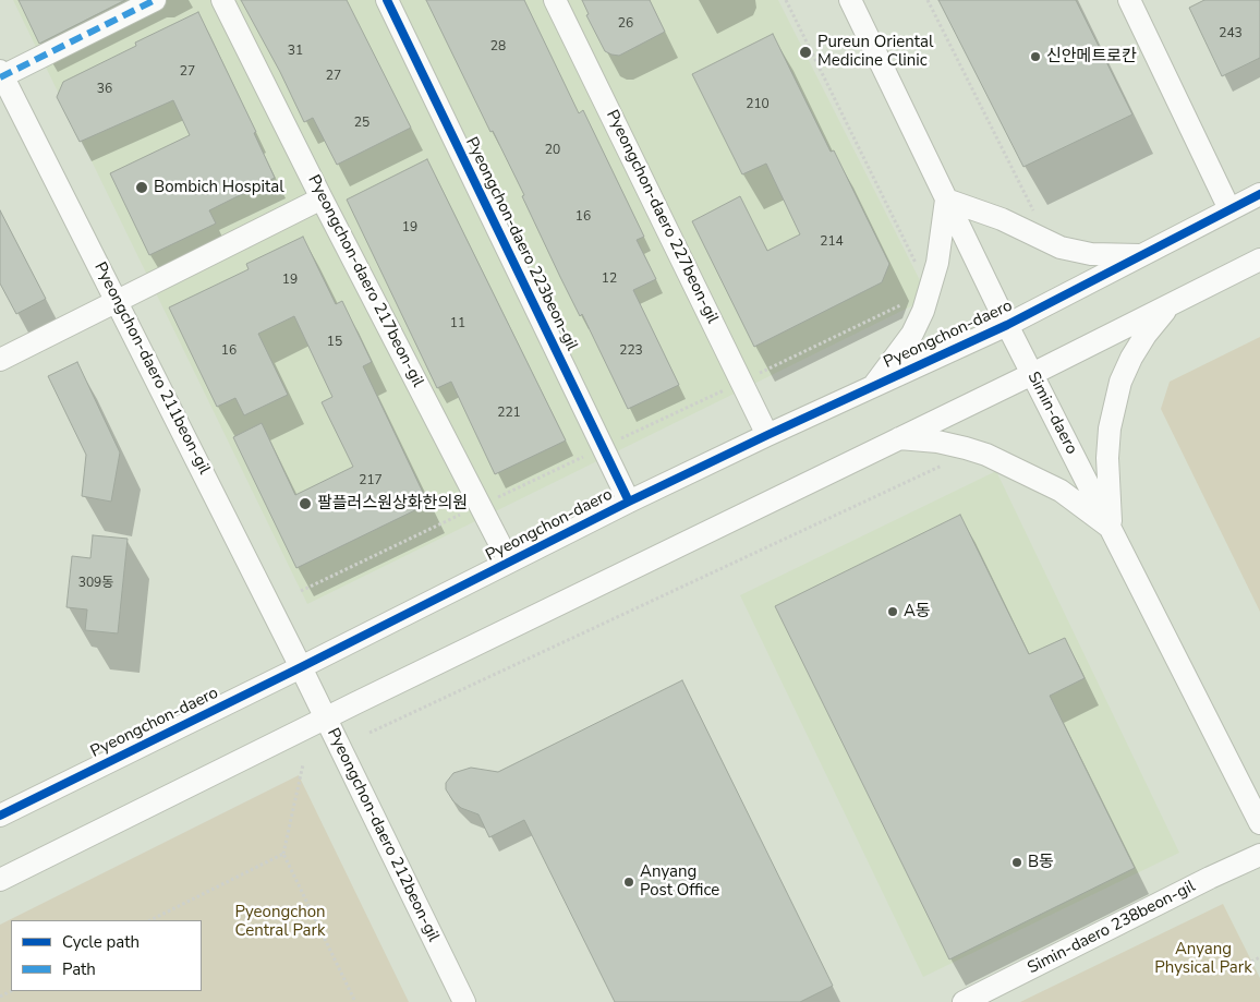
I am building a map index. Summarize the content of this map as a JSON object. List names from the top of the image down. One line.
{"streets":{"street":["Pyeongchon-daero 227beon-gil","Pyeongchon-daero 223beon-gil","Pyeongchon-daero 217beon-gil","Pyeongchon-daero","Pyeongchon-daero 211beon-gil","Simin-daero","Pyeongchon-daero 212beon-gil","Simin-daero 238beon-gil"]},"crossings":[["Pyeongchon-daero 227beon-gil","Pyeongchon-daero"],["Pyeongchon-daero 223beon-gil","Pyeongchon-daero"],["Pyeongchon-daero 217beon-gil","Pyeongchon-daero"],["Pyeongchon-daero","Pyeongchon-daero 211beon-gil"],["Pyeongchon-daero","Simin-daero"],["Pyeongchon-daero","Pyeongchon-daero 212beon-gil"],["Pyeongchon-daero 211beon-gil","Pyeongchon-daero 212beon-gil"]],"parks":["Pyeongchon Central Park","Anyang Physical Park"],"places":["Pureun Oriental Medicine Clinic","신안메트로칸","Bombich Hospital","팔플러스원상화한의원","A동","B동","Anyang Post Office"],"house_numbers":["26","243","28","31","27","27","36","210","25","20","16","19","214","12","19","11","15","16","223","221","217","309동"],"legend":["Cycle path","Path"]}
